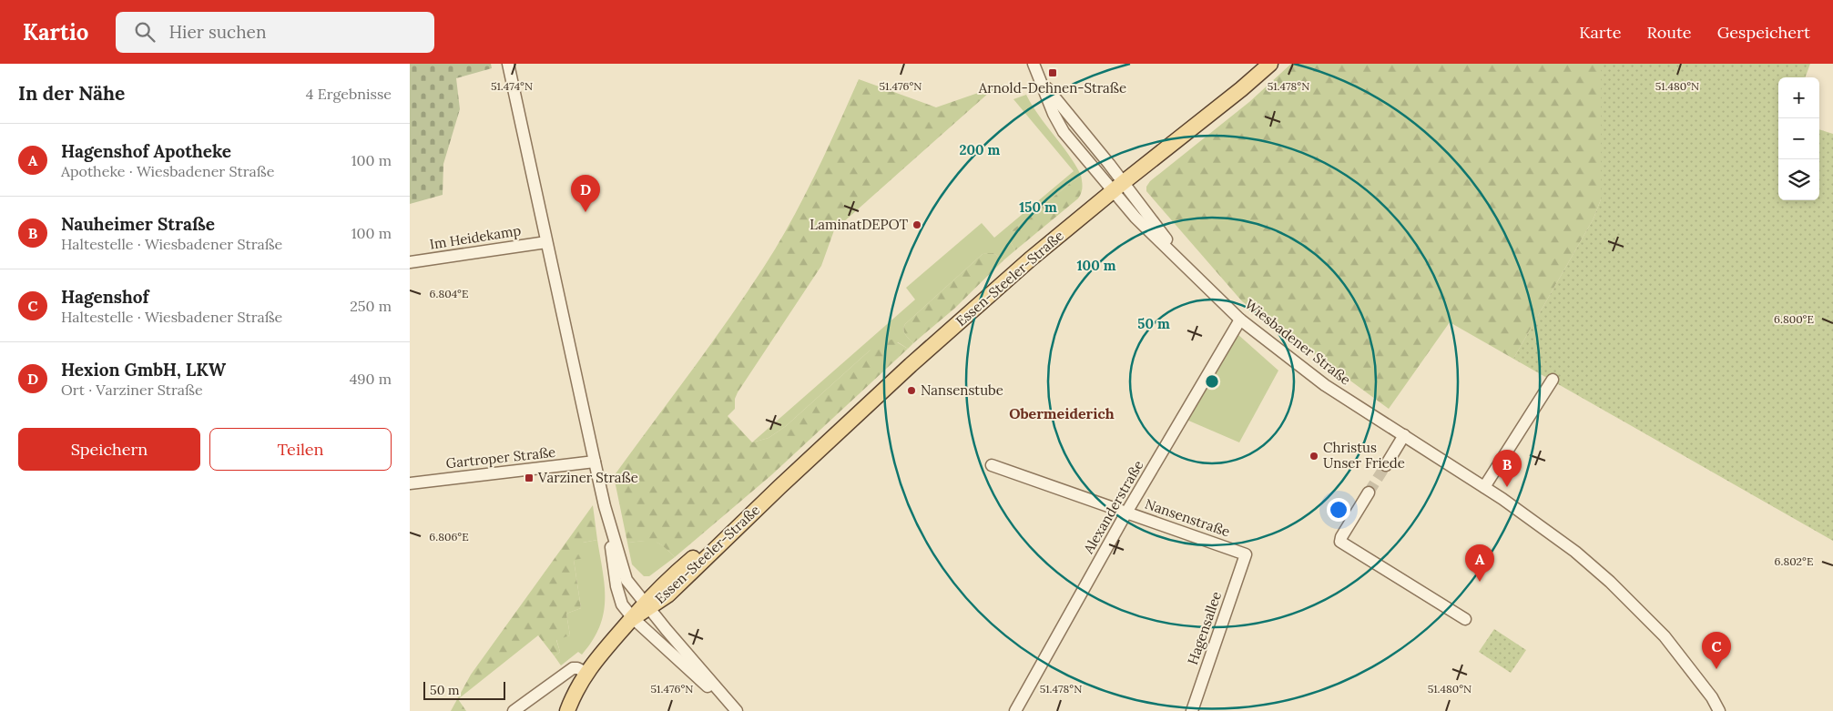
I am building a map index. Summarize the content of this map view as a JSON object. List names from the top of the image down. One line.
{"streets":{"main road":["Essen-Steeler-Straße"],"street":["Im Heidekamp","Wiesbadener Straße","Gartroper Straße","Alexanderstraße","Nansenstraße","Hagensallee"]},"crossings":[["Essen-Steeler-Straße","Wiesbadener Straße"],["Wiesbadener Straße","Alexanderstraße"],["Alexanderstraße","Nansenstraße"],["Nansenstraße","Hagensallee"]],"districts":["Obermeiderich"],"places":{"transit":["Arnold-Dehnen-Straße","Varziner Straße"],"other":["LaminatDEPOT","Nansenstube","Christus Unser Friede"]},"scale_bar":"50 m","page":{"header":"Kartio","search":"Hier suchen","nav":["Karte","Route","Gespeichert"],"heading":["In der Nähe","4 Ergebnisse"],"map_buttons":["+","−"],"list":[{"mark":"A","name":"Hagenshof Apotheke","note":"Apotheke · Wiesbadener Straße","value":"100 m"},{"mark":"B","name":"Nauheimer Straße","note":"Haltestelle · Wiesbadener Straße","value":"100 m"},{"mark":"C","name":"Hagenshof","note":"Haltestelle · Wiesbadener Straße","value":"250 m"},{"mark":"D","name":"Hexion GmbH, LKW","note":"Ort · Varziner Straße","value":"490 m"}],"pins":["D","B","A","C"],"buttons":["Speichern","Teilen"],"scale":"50 m"},"coordinates":["51.476°N","51.478°N","51.480°N","51.474°N","6.804°E","6.800°E","6.806°E","6.802°E"],"rings":["200 m","150 m","100 m","50 m"]}
